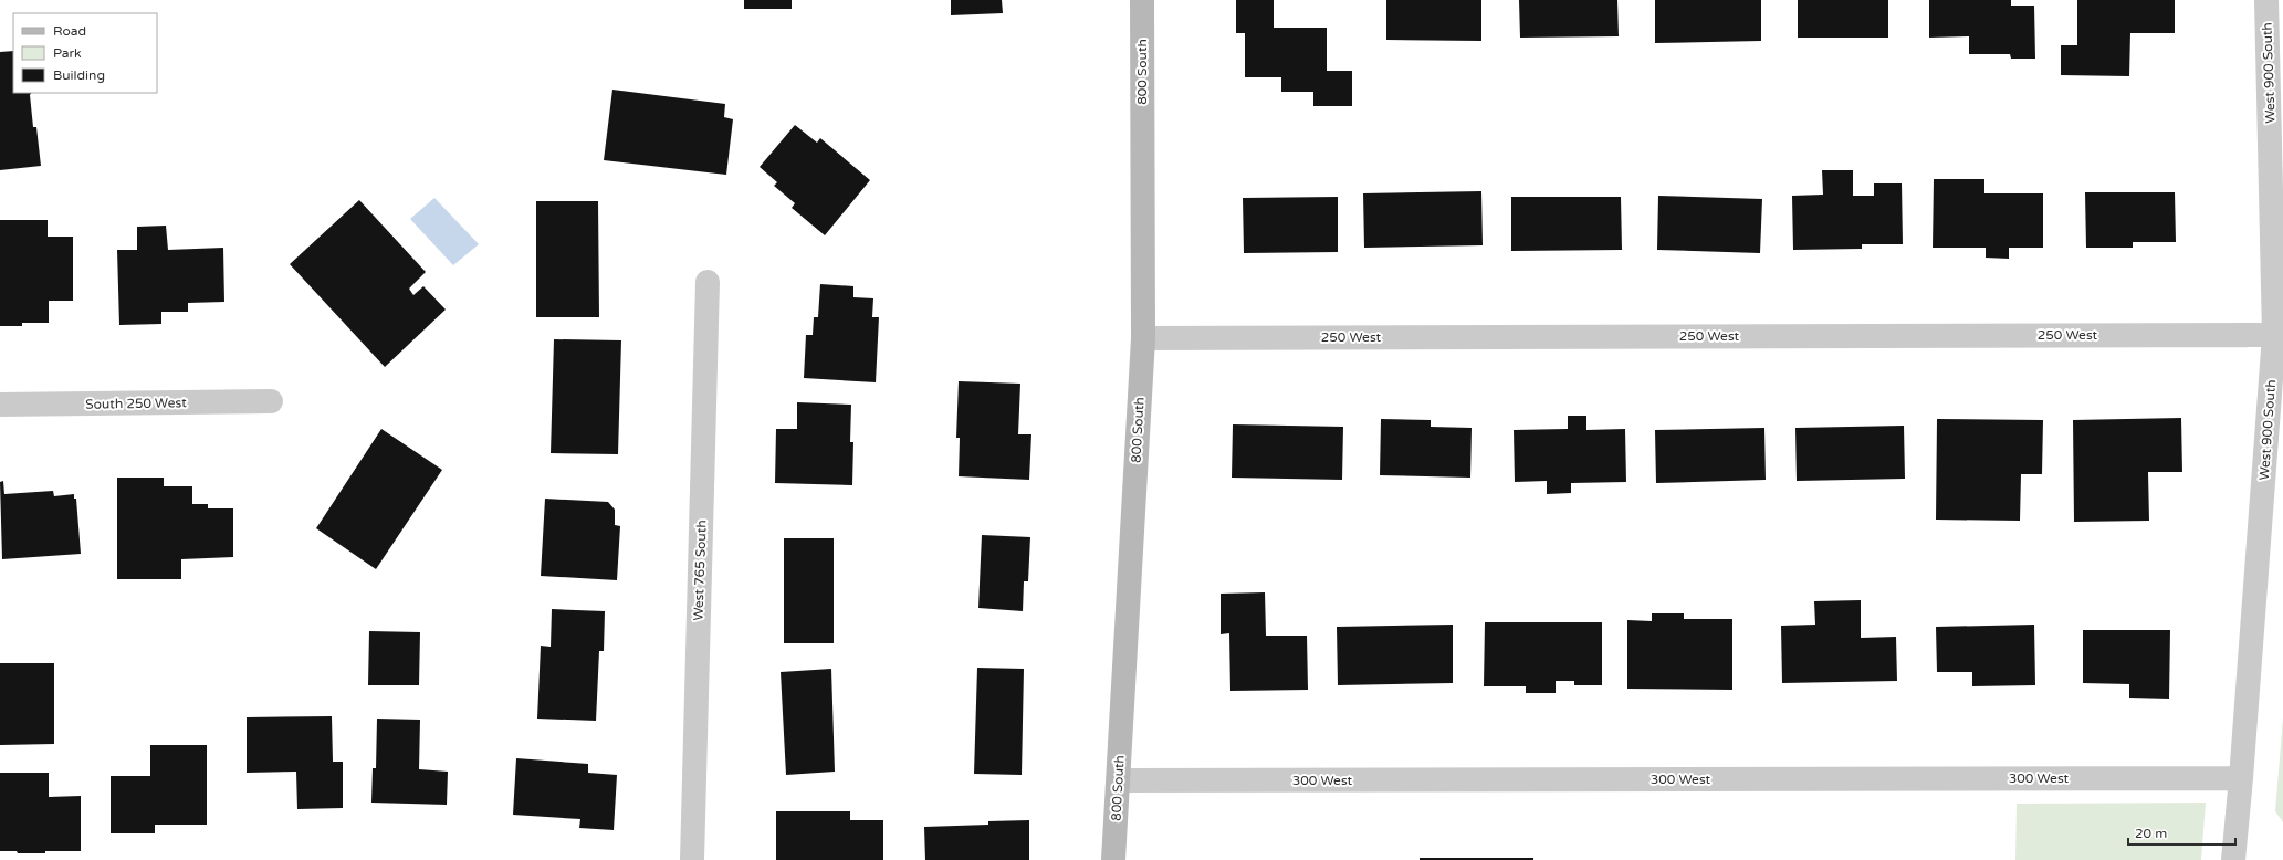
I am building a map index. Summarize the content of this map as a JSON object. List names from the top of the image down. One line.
{"streets":{"main road":["800 South"],"street":["West 900 South","250 West","South 250 West","West 765 South","300 West"]},"crossings":[["800 South","250 West"],["800 South","300 West"],["West 900 South","250 West"],["West 900 South","300 West"]],"legend":["Road","Park","Building"],"scale_bar":"20 m"}
